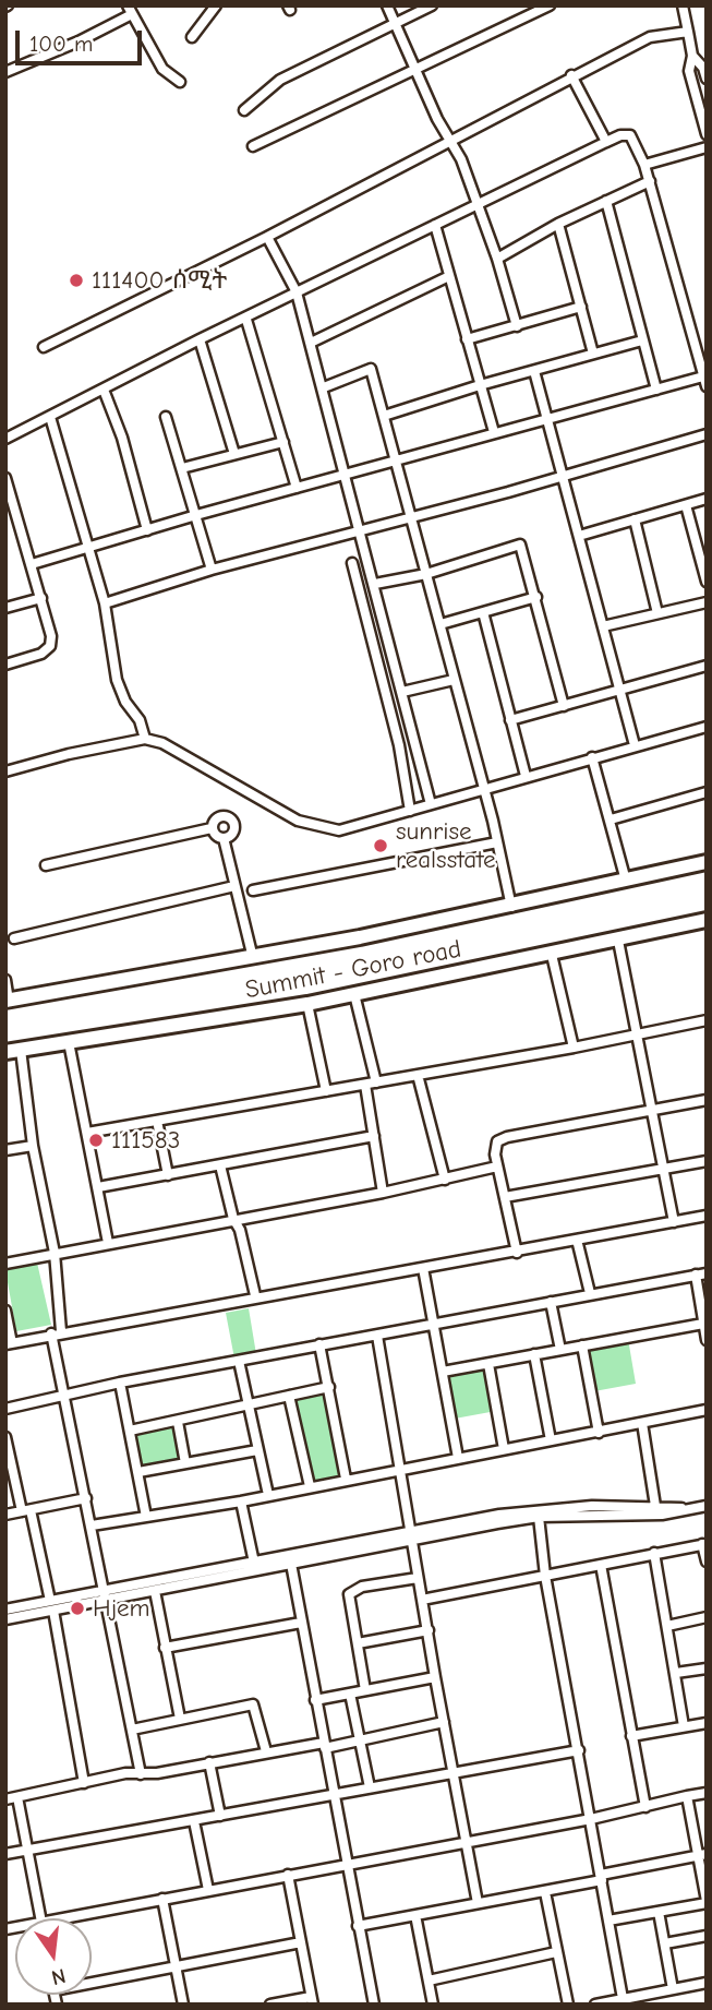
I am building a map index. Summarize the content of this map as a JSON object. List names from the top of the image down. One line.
{"streets":{"highway":["Summit - Goro road"]},"places":["111400 ሰሚት","sunrise realsstate","111583","Hjem"],"scale_bar":"100 m","north":"bottom"}
